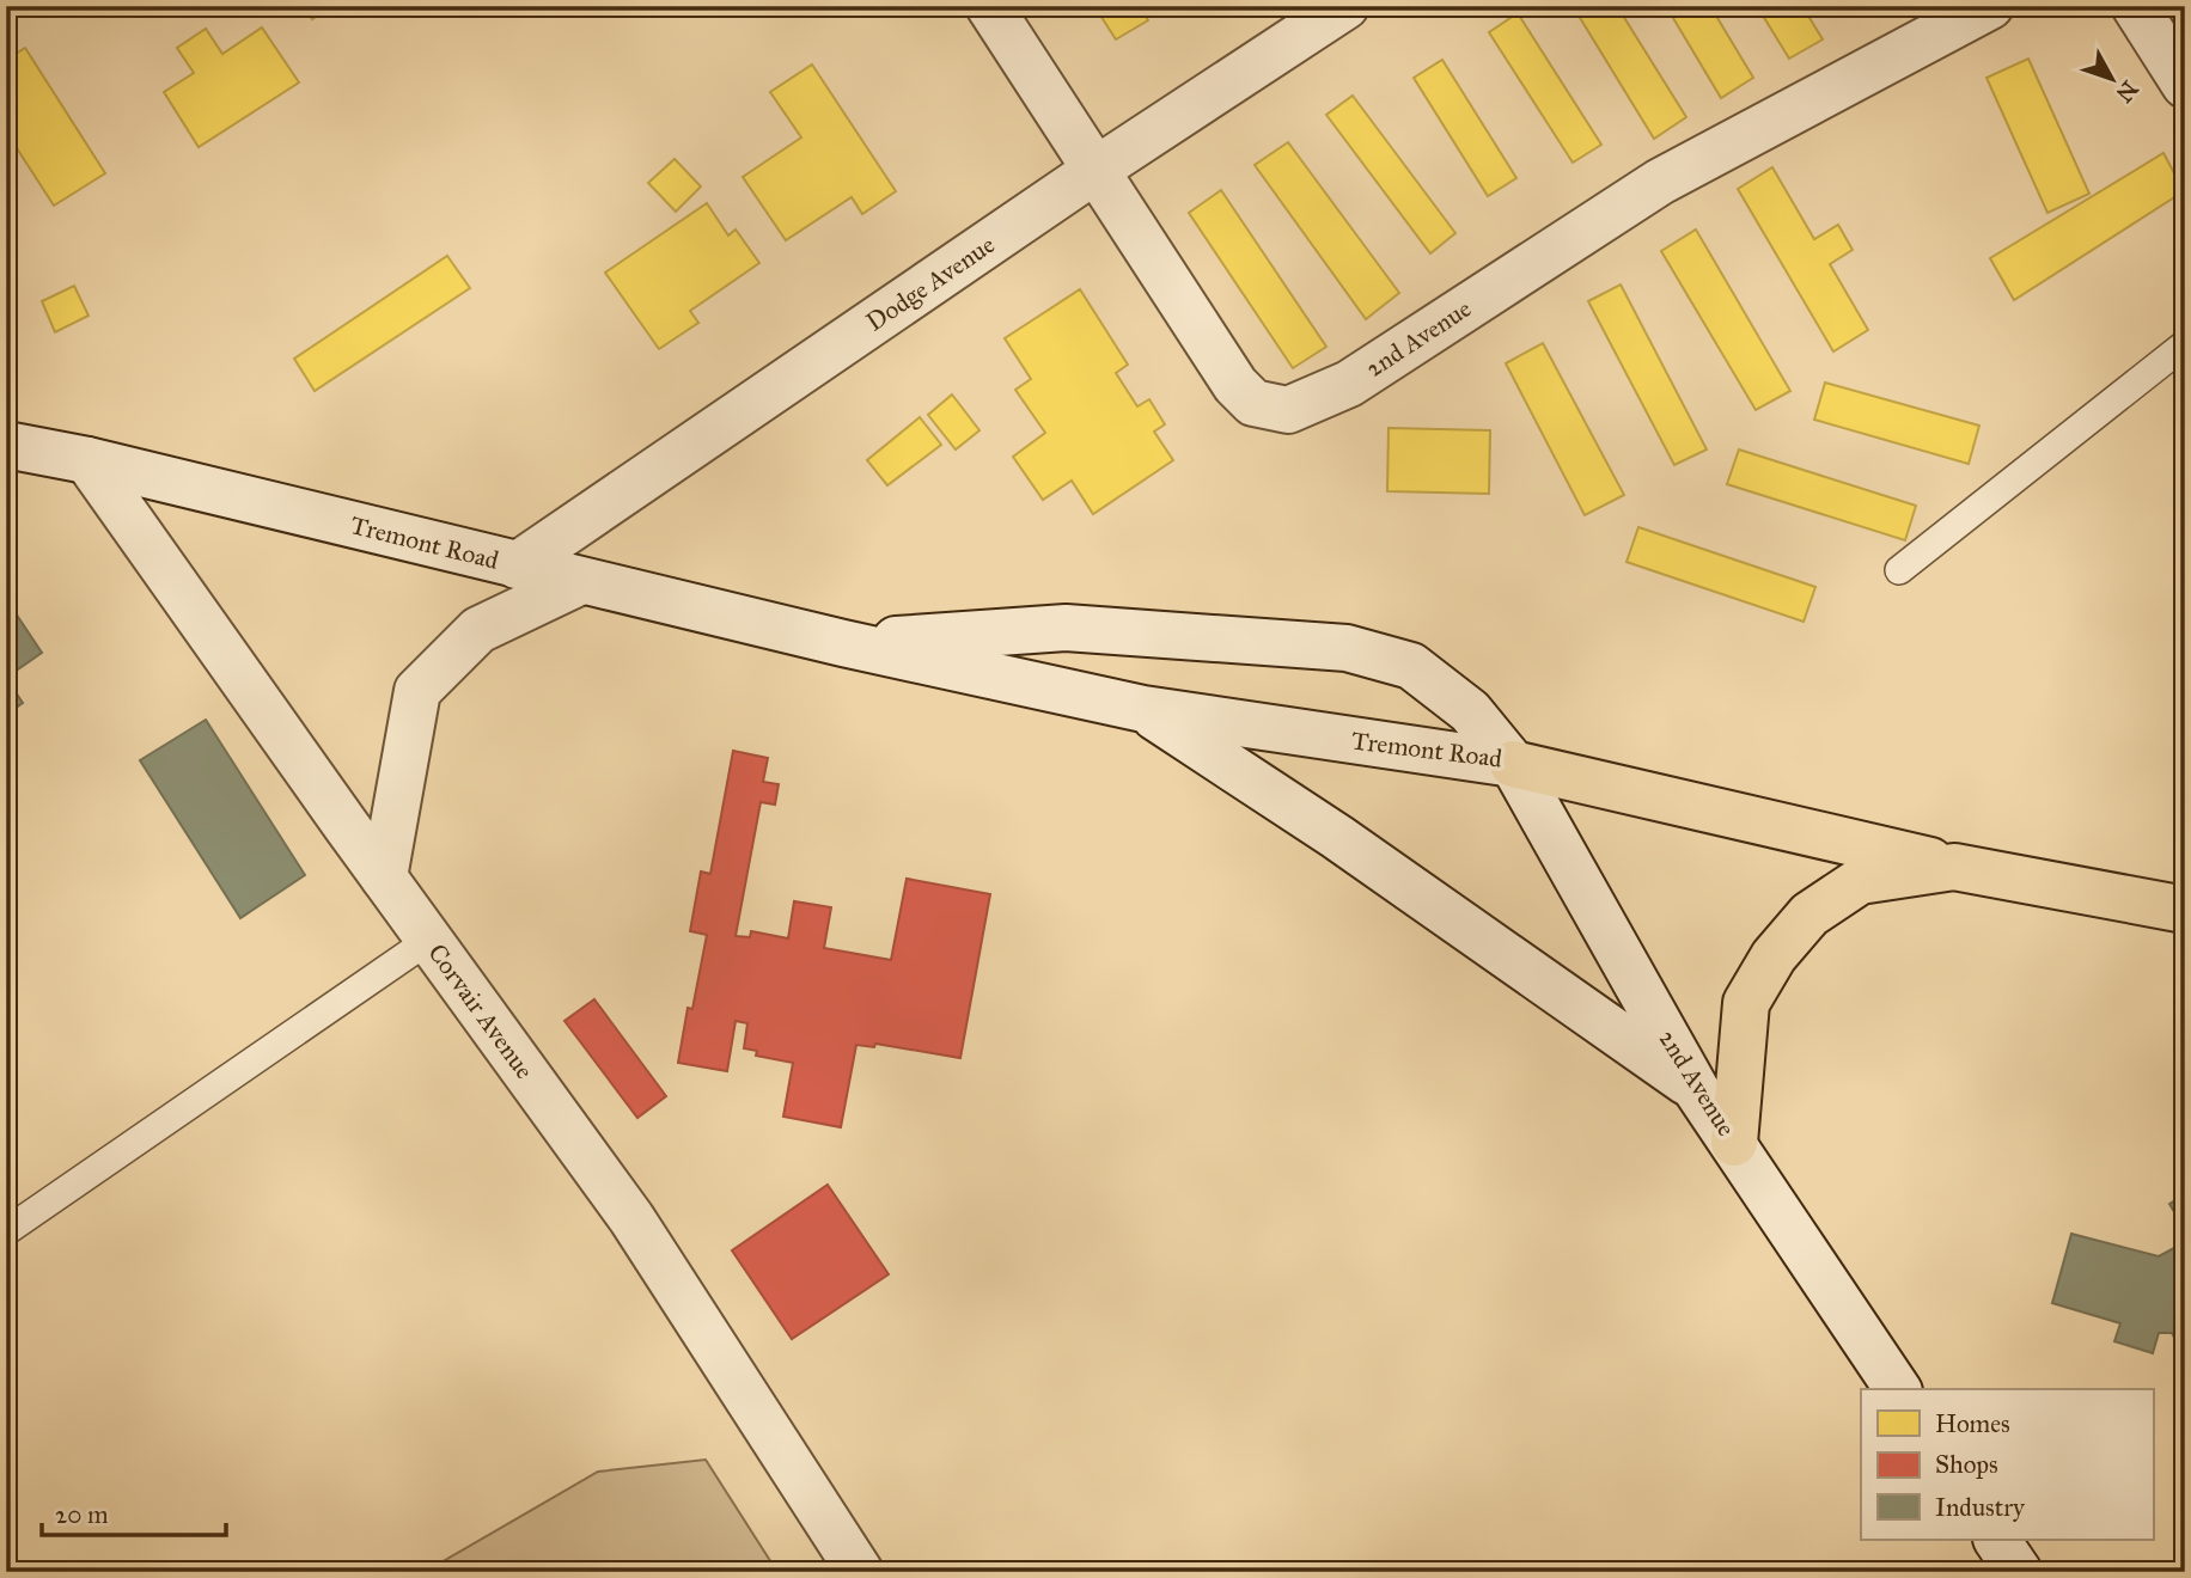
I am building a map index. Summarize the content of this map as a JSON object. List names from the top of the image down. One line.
{"streets":{"street":["Dodge Avenue","2nd Avenue","Tremont Road","Corvair Avenue"]},"crossings":[["Dodge Avenue","2nd Avenue"],["Dodge Avenue","Tremont Road"],["2nd Avenue","Tremont Road"],["Tremont Road","Corvair Avenue"]],"legend":["Homes","Shops","Industry"],"scale_bar":"20 m","north":"bottom right"}
